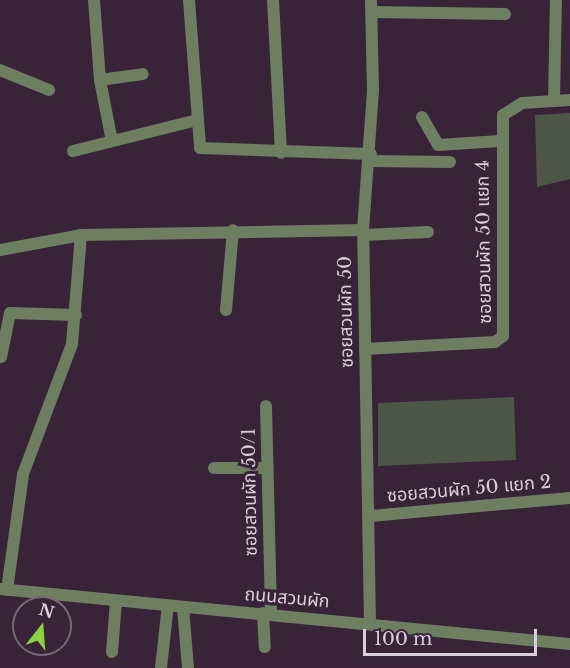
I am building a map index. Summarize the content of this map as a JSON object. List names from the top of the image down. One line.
{"streets":{"street":["ซอยสวนผัก 50 แยก 4","ซอยสวนผัก 50","ซอยสวนผัก 50 แยก 2","ซอยสวนผัก 50/1","ถนนสวนผัก"]},"crossings":[["ซอยสวนผัก 50 แยก 4","ซอยสวนผัก 50"],["ซอยสวนผัก 50","ซอยสวนผัก 50 แยก 2"],["ซอยสวนผัก 50","ถนนสวนผัก"],["ซอยสวนผัก 50/1","ถนนสวนผัก"]],"scale_bar":"100 m","north":"top"}
